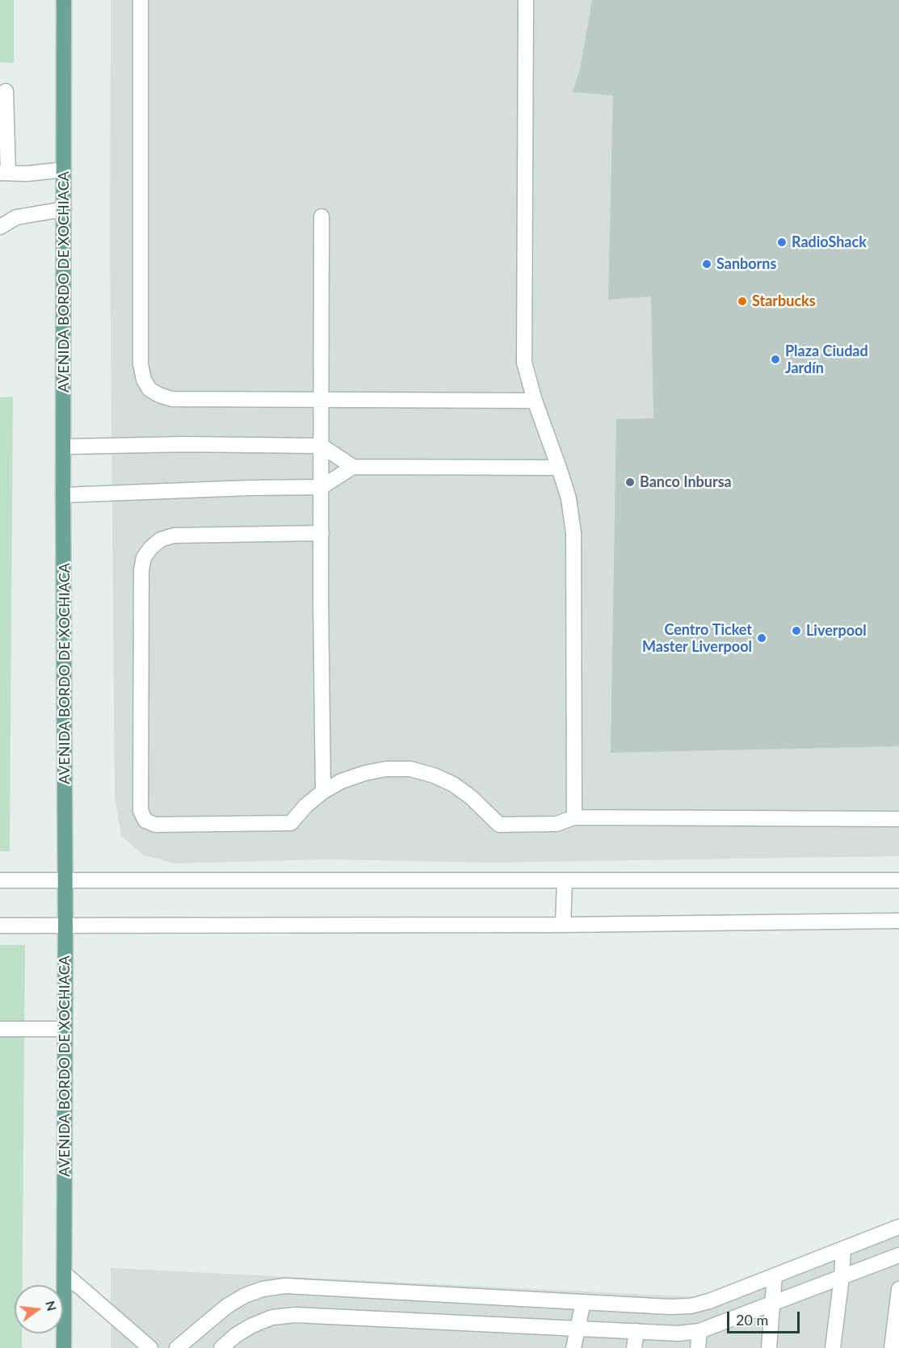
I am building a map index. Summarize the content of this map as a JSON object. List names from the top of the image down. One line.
{"streets":{"main road":["AVENIDA BORDO DE XOCHIACA"]},"places":["RadioShack","Sanborns","Starbucks","Plaza Ciudad Jardín","Banco Inbursa","Liverpool","Centro Ticket Master Liverpool"],"scale_bar":"20 m","north":"right"}
